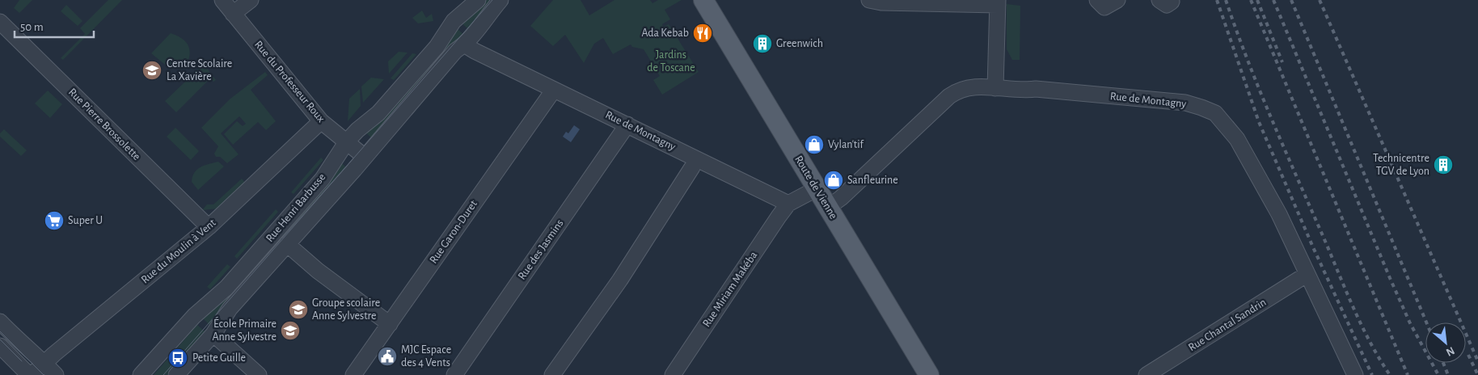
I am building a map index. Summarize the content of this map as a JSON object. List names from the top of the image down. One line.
{"streets":{"main road":["Route de Vienne"],"street":["Rue du Professeur Roux","Rue de Montagny","Rue Pierre Brossolette","Rue Henri Barbusse","Rue Garon-Duret","Rue des Jasmins","Rue du Moulin à Vent","Rue Miriam Makéba","Rue Chantal Sandrin"]},"crossings":[["Rue du Professeur Roux","Rue Henri Barbusse"],["Rue du Professeur Roux","Rue du Moulin à Vent"],["Rue de Montagny","Route de Vienne"],["Rue de Montagny","Rue Henri Barbusse"],["Rue de Montagny","Rue Garon-Duret"],["Rue de Montagny","Rue des Jasmins"],["Rue de Montagny","Rue Miriam Makéba"],["Rue de Montagny","Rue Chantal Sandrin"],["Rue Pierre Brossolette","Rue du Moulin à Vent"]],"parks":["Jardins de Toscane"],"places":{"restaurant":["Ada Kebab"],"building":["Greenwich","Technicentre TGV de Lyon"],"school or university":["Centre Scolaire La Xavière","Groupe scolaire Anne Sylvestre","École Primaire Anne Sylvestre"],"shop":["Vylan'tif","Sanfleurine"],"supermarket":["Super U"],"public building":["MJC Espace des 4 Vents"],"bus stop":["Petite Guille"]},"scale_bar":"50 m","north":"bottom right"}
